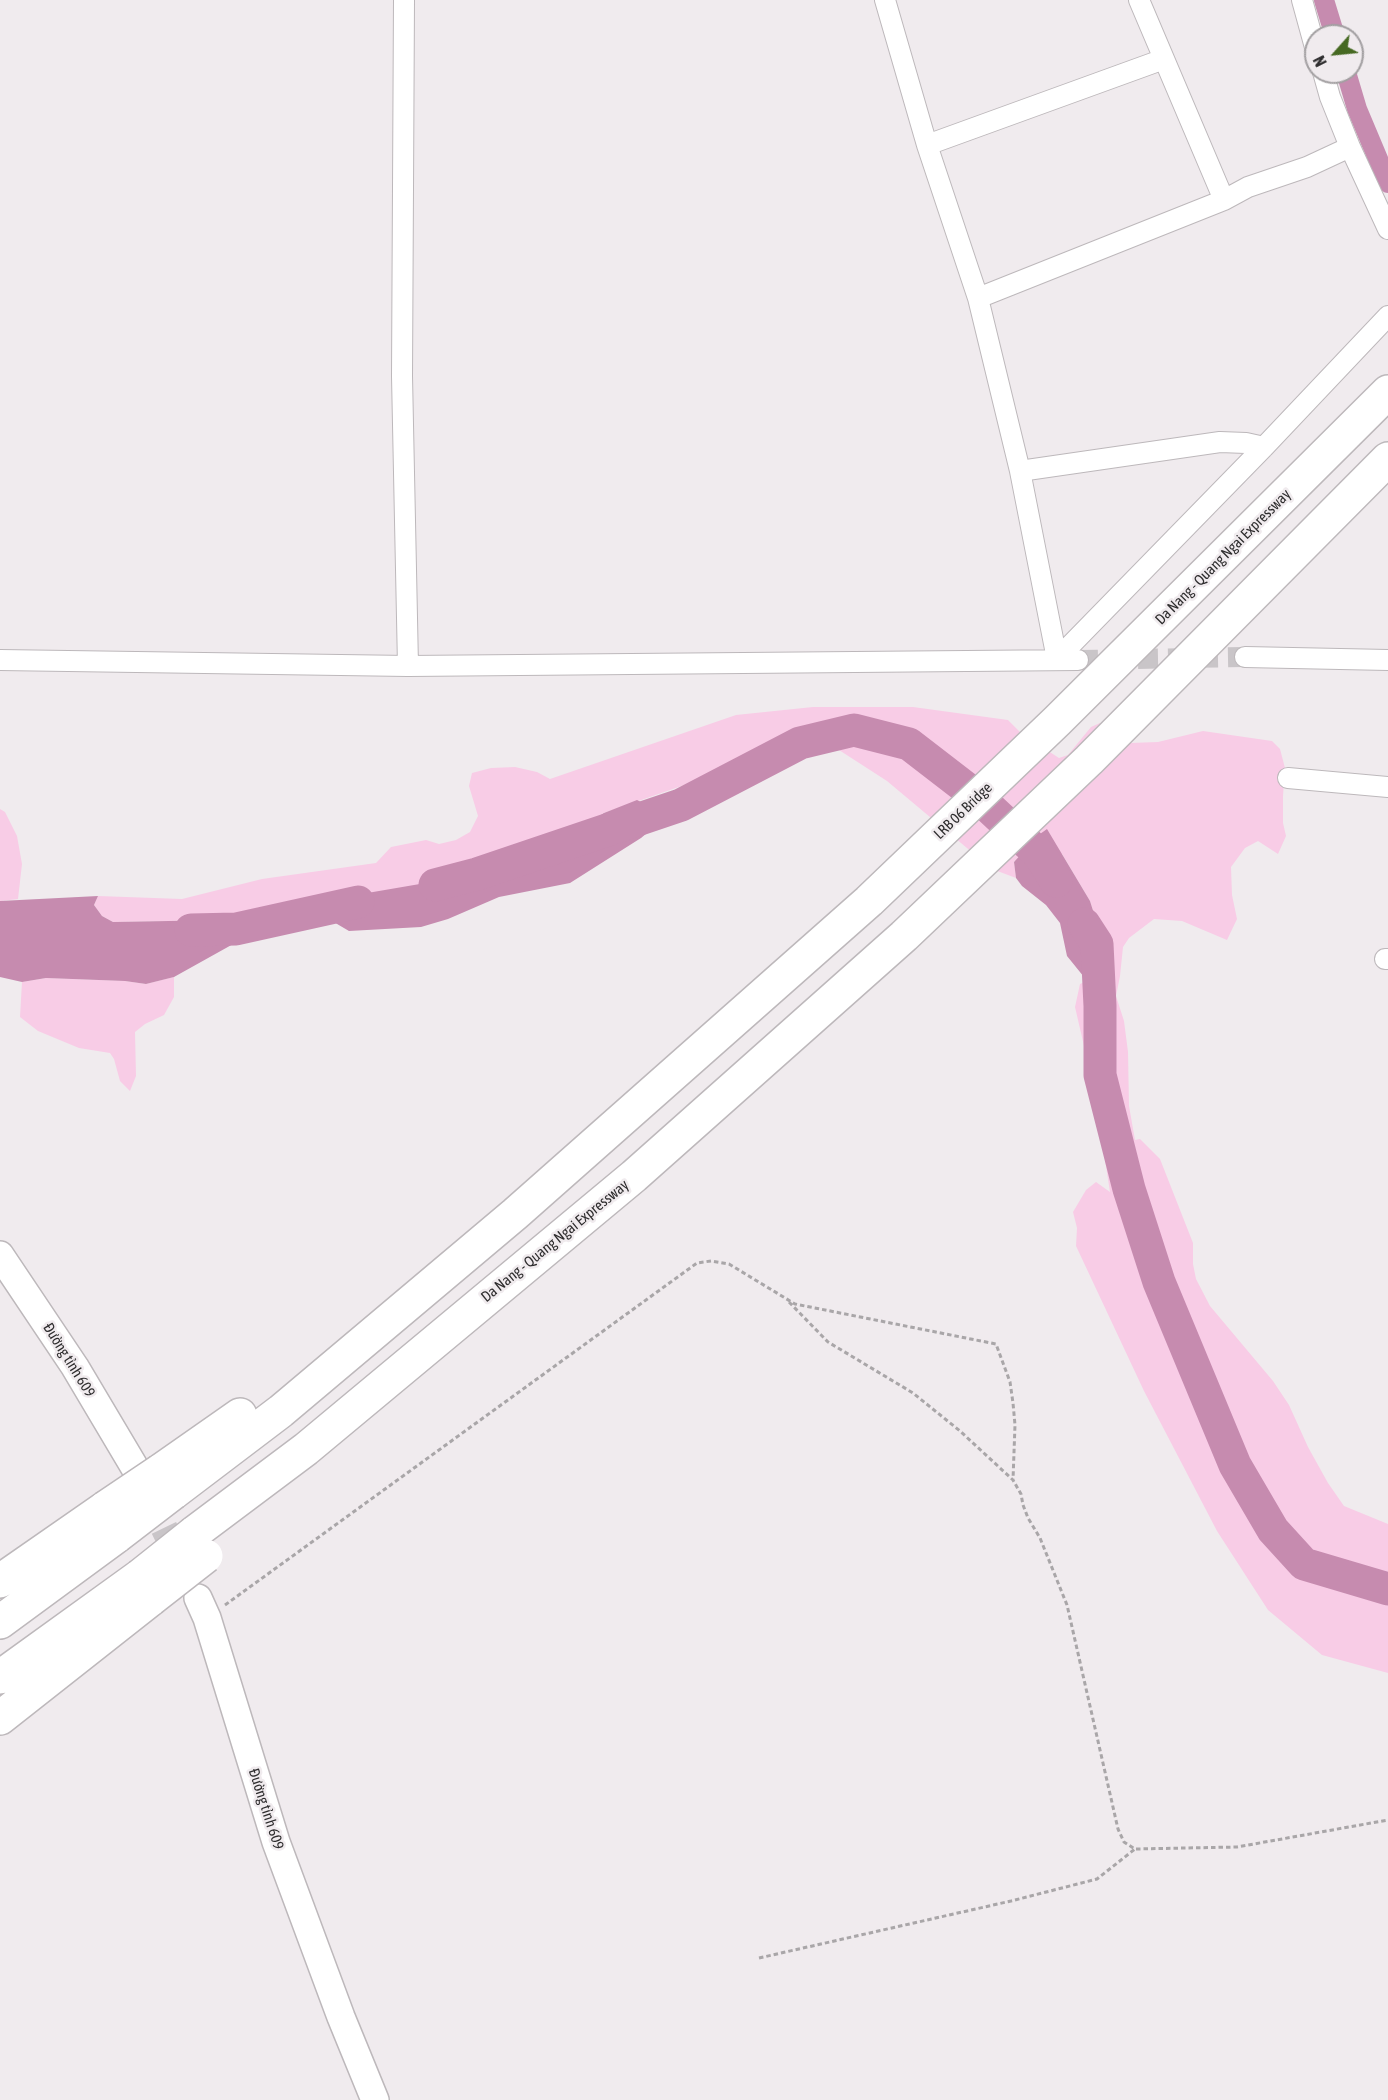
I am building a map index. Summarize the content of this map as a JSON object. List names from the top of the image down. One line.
{"streets":{"highway":["Da Nang - Quang Ngai Expressway","LRB 06 Bridge"],"main road":["Đường tỉnh 609"]},"crossings":[["Da Nang - Quang Ngai Expressway","LRB 06 Bridge"],["LRB 06 Bridge","Đường tỉnh 609"]],"north":"bottom left"}
